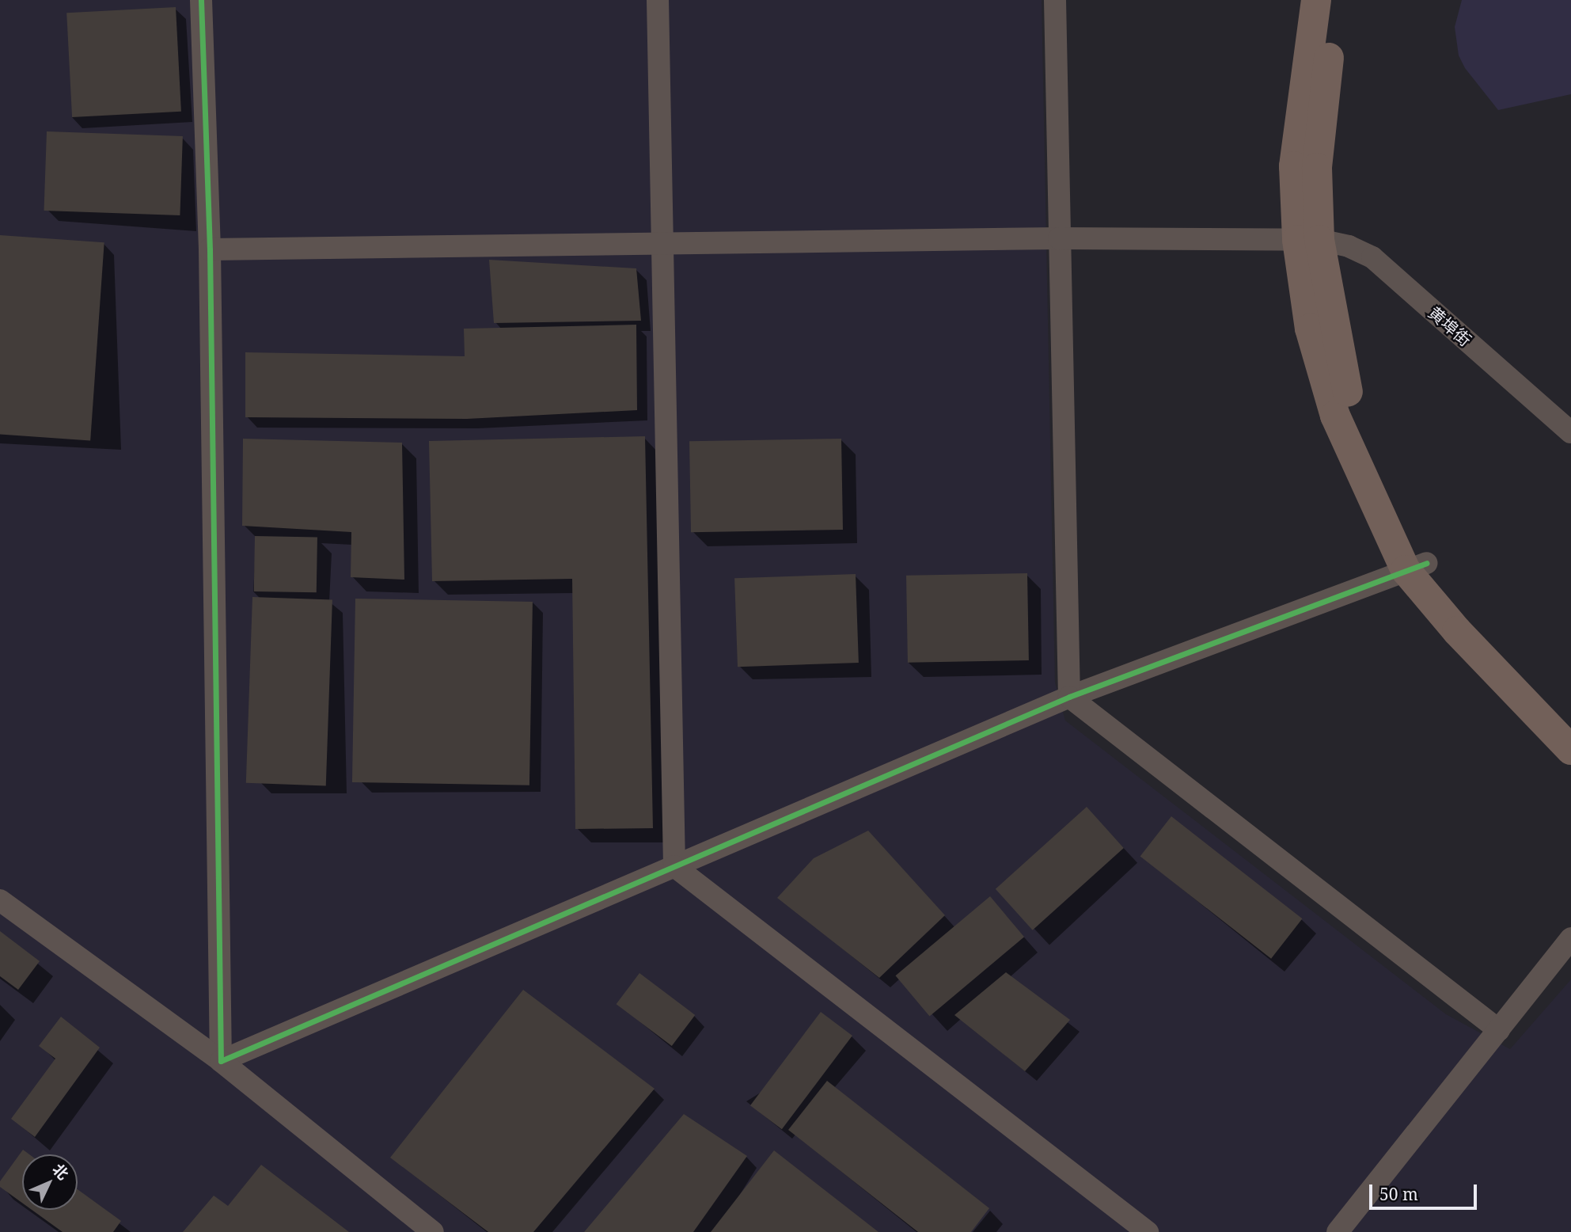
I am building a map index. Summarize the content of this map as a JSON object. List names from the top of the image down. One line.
{"streets":{"street":["黄埠街"]},"scale_bar":"50 m","north":"top right"}
